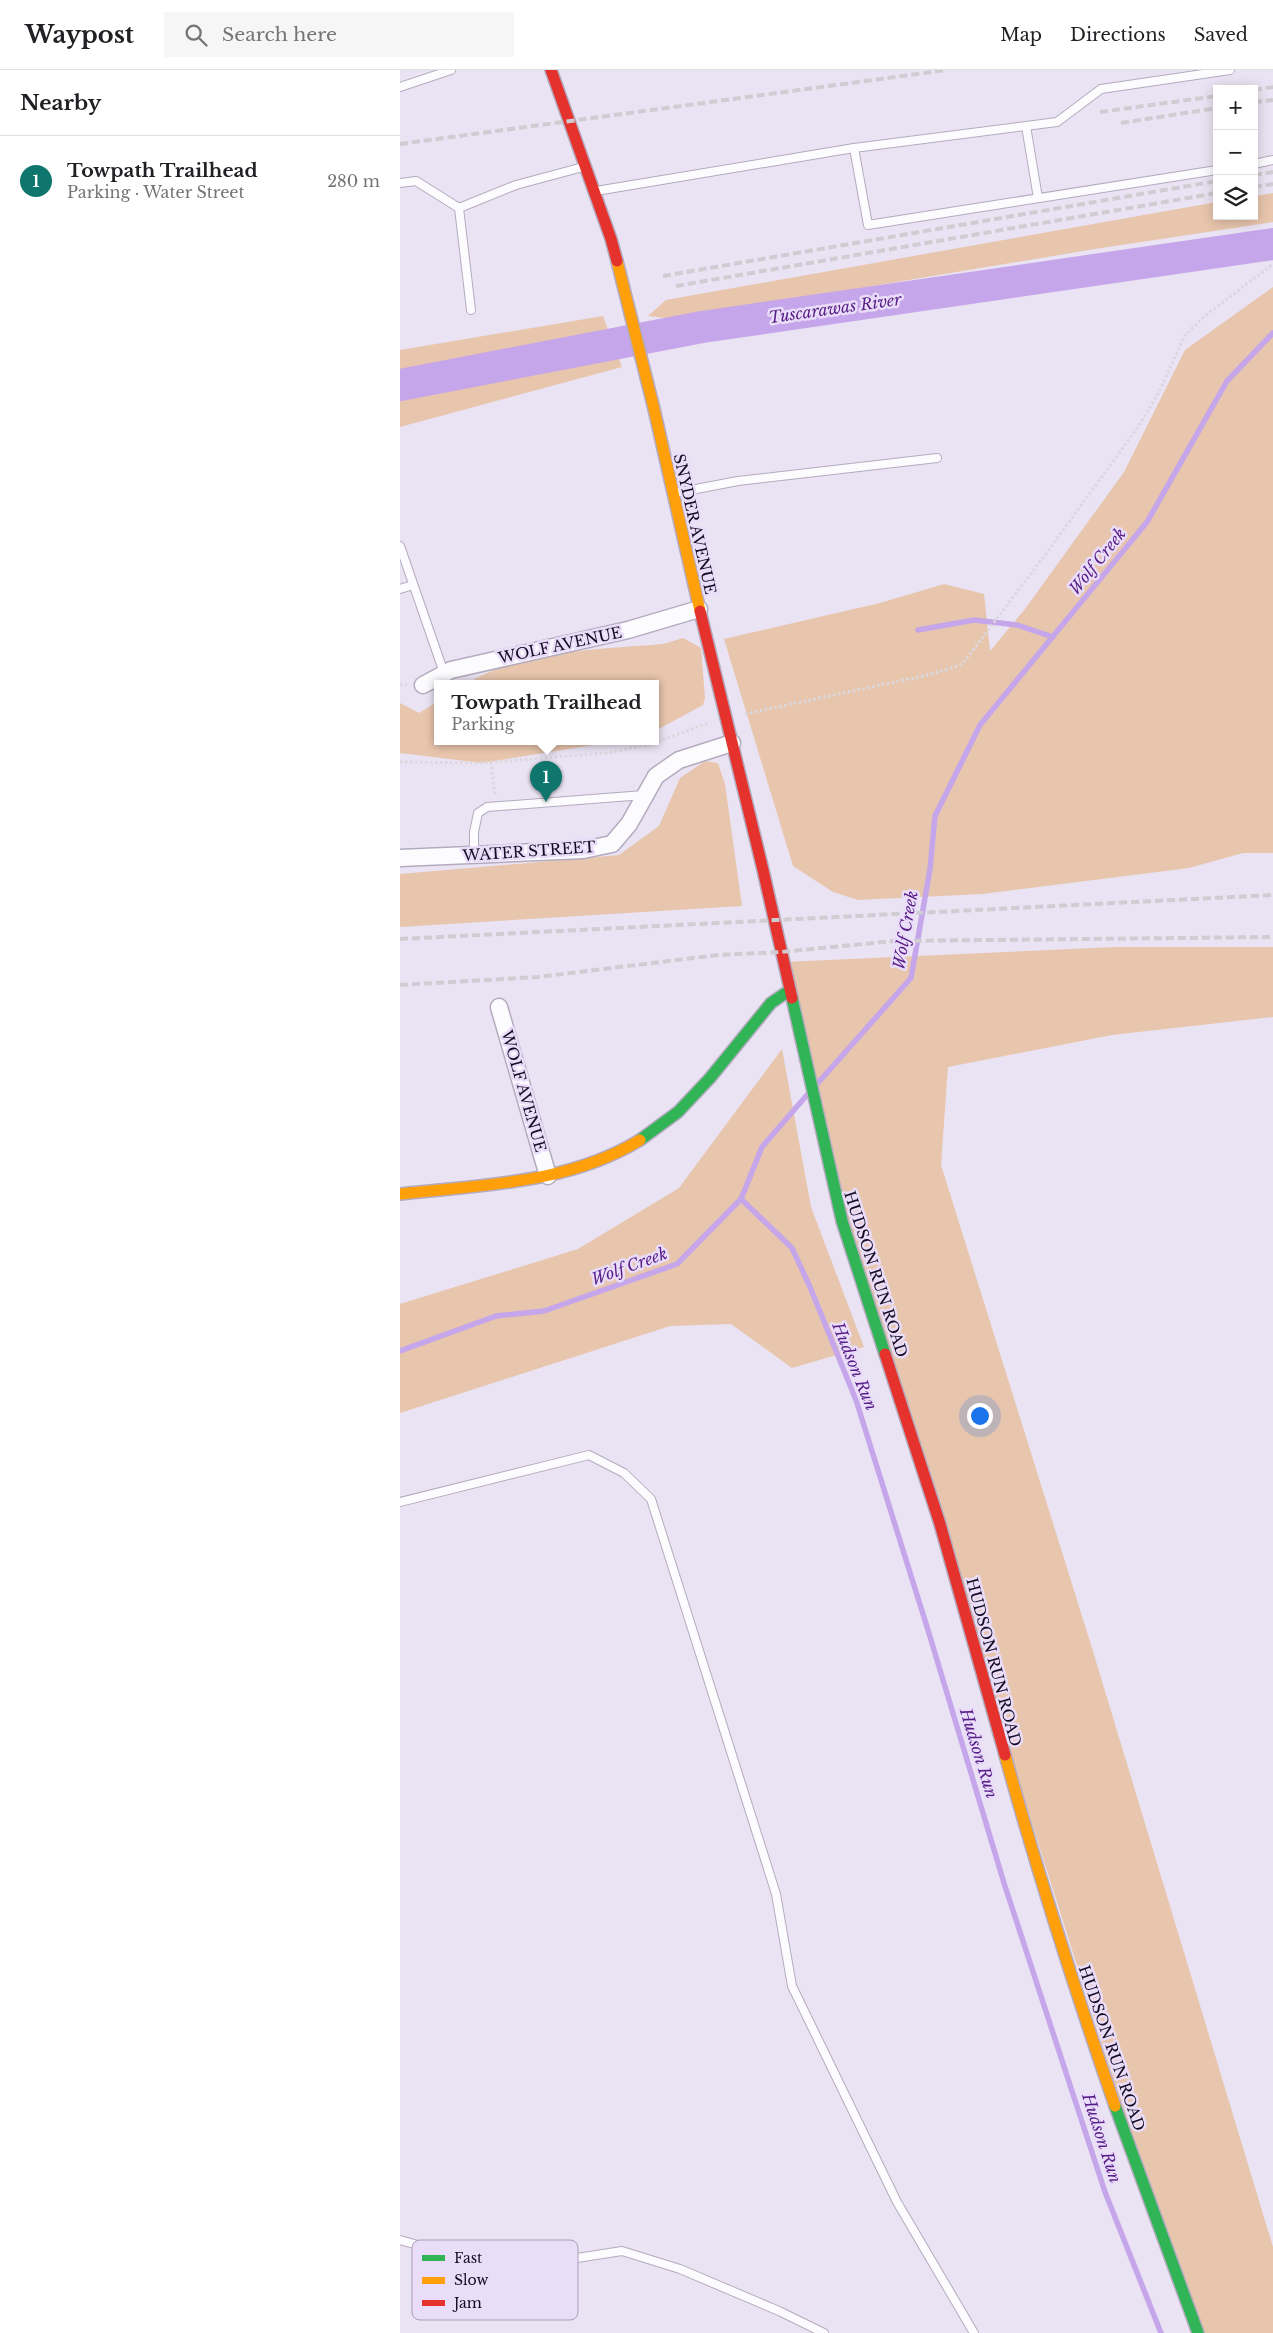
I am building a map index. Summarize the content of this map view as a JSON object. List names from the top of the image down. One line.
{"streets":{"main road":["SNYDER AVENUE","HUDSON RUN ROAD"],"street":["WOLF AVENUE","WATER STREET"]},"crossings":[["SNYDER AVENUE","WOLF AVENUE"],["SNYDER AVENUE","WATER STREET"],["SNYDER AVENUE","HUDSON RUN ROAD"]],"water":["Tuscarawas River","Wolf Creek","Hudson Run"],"legend":["Fast","Slow","Jam"],"page":{"header":"Waypost","search":"Search here","nav":["Map","Directions","Saved"],"heading":"Nearby","map_buttons":["+","−"],"list":[{"mark":"1","name":"Towpath Trailhead","note":"Parking · Water Street","value":"280 m"}],"popup":["Towpath Trailhead","Parking"],"pins":"1"}}
